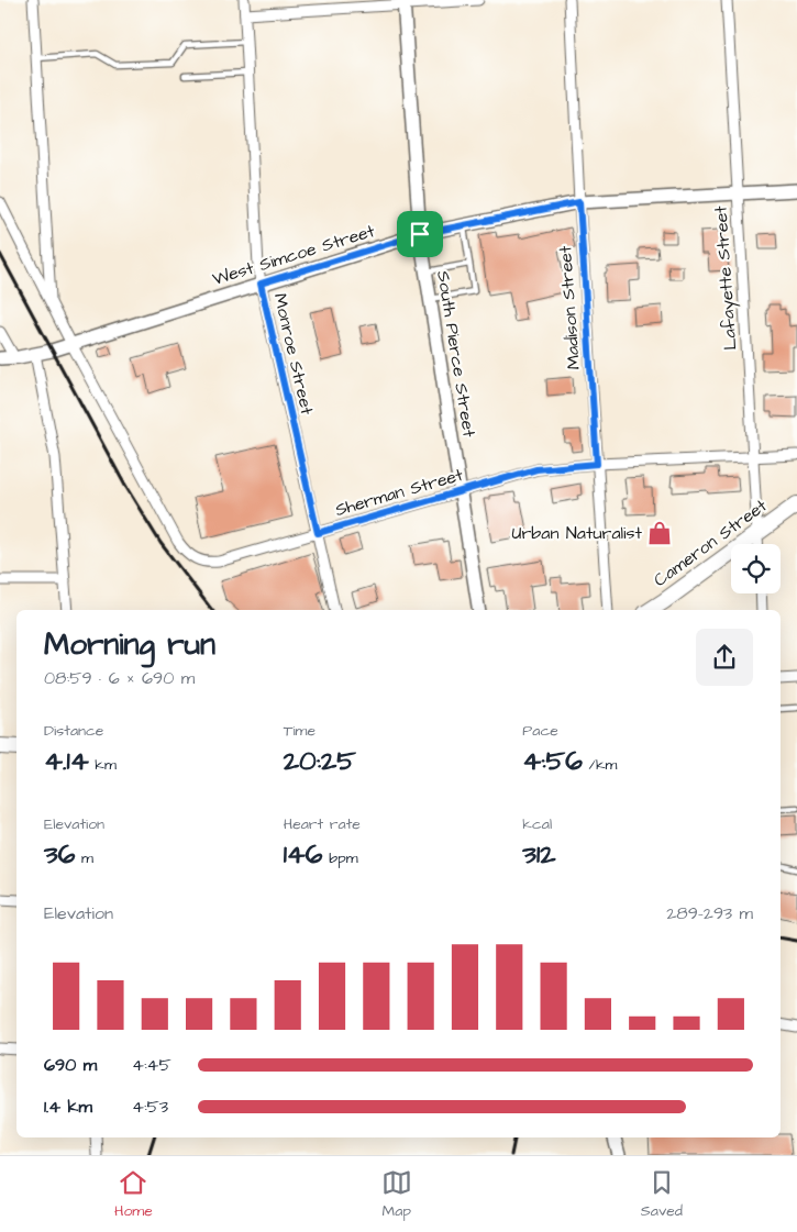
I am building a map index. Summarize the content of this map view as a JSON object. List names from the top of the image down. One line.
{"streets":{"main road":["Cameron Street"],"street":["West Simcoe Street","Lafayette Street","Madison Street","Monroe Street","South Pierce Street","Sherman Street"]},"crossings":[["West Simcoe Street","Lafayette Street"],["West Simcoe Street","Madison Street"],["West Simcoe Street","Monroe Street"],["West Simcoe Street","South Pierce Street"],["West Simcoe Street","Sherman Street"],["Lafayette Street","Sherman Street"],["Lafayette Street","Cameron Street"],["Madison Street","Sherman Street"],["Monroe Street","Sherman Street"],["South Pierce Street","Sherman Street"]],"places":{"shop":["Urban Naturalist"]},"page":{"heading":["Morning run","08:59 · 6 × 690 m"],"stats":[["Distance","4.14 km"],["Time","20:25"],["Pace","4:56 /km"],["Elevation","36 m"],["Heart rate","146 bpm"],["kcal","312"]],"chart":["Elevation","289–293 m"],"list":[{"name":"690 m","note":"4:45"},{"name":"1.4 km","note":"4:53"}],"tabs":["Home","Map","Saved"]}}
